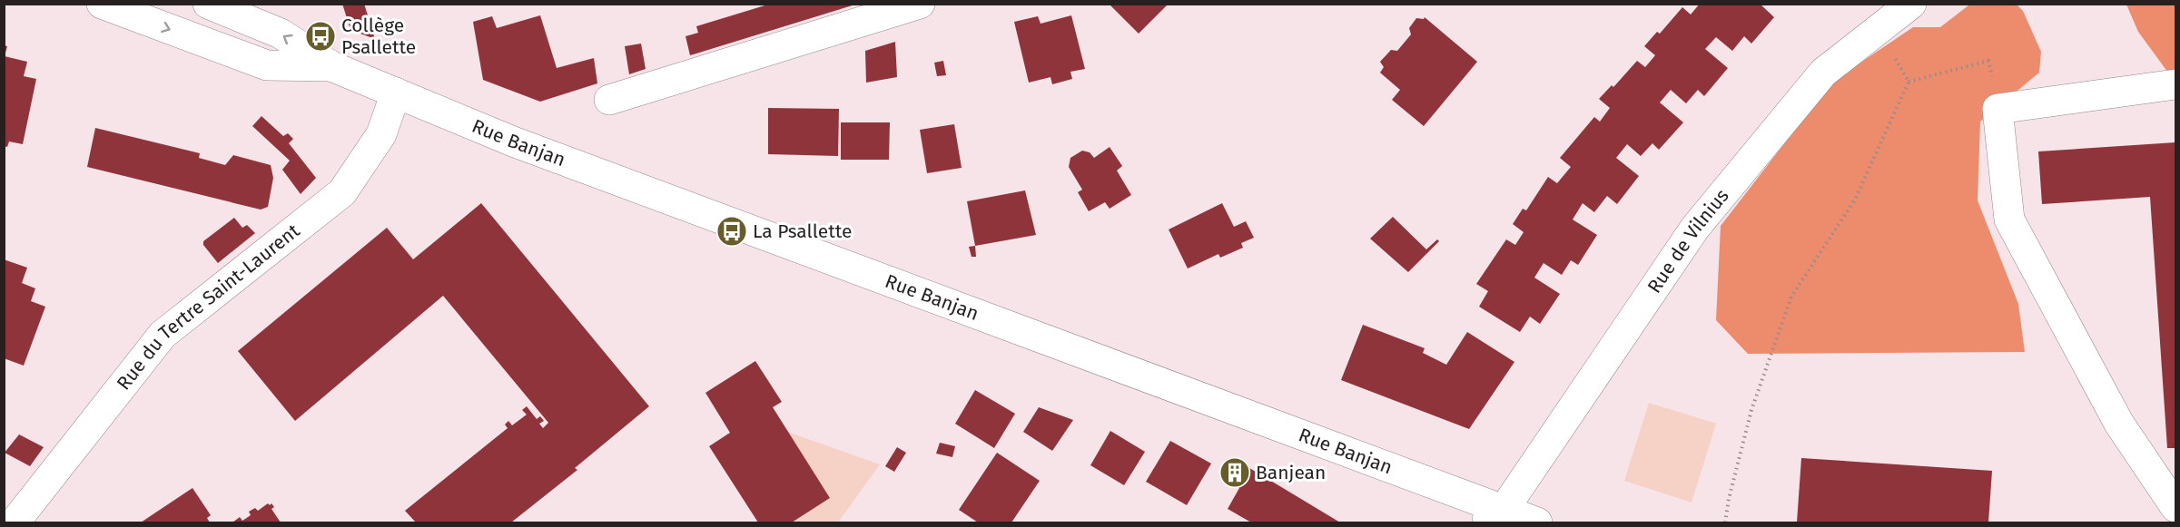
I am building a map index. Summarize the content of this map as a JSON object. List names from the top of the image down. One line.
{"streets":{"street":["Rue Banjan","Rue de Vilnius","Rue du Tertre Saint-Laurent"]},"crossings":[["Rue Banjan","Rue de Vilnius"],["Rue Banjan","Rue du Tertre Saint-Laurent"]],"places":{"bus stop":["Collège Psallette","La Psallette"],"building":["Banjean"]}}
